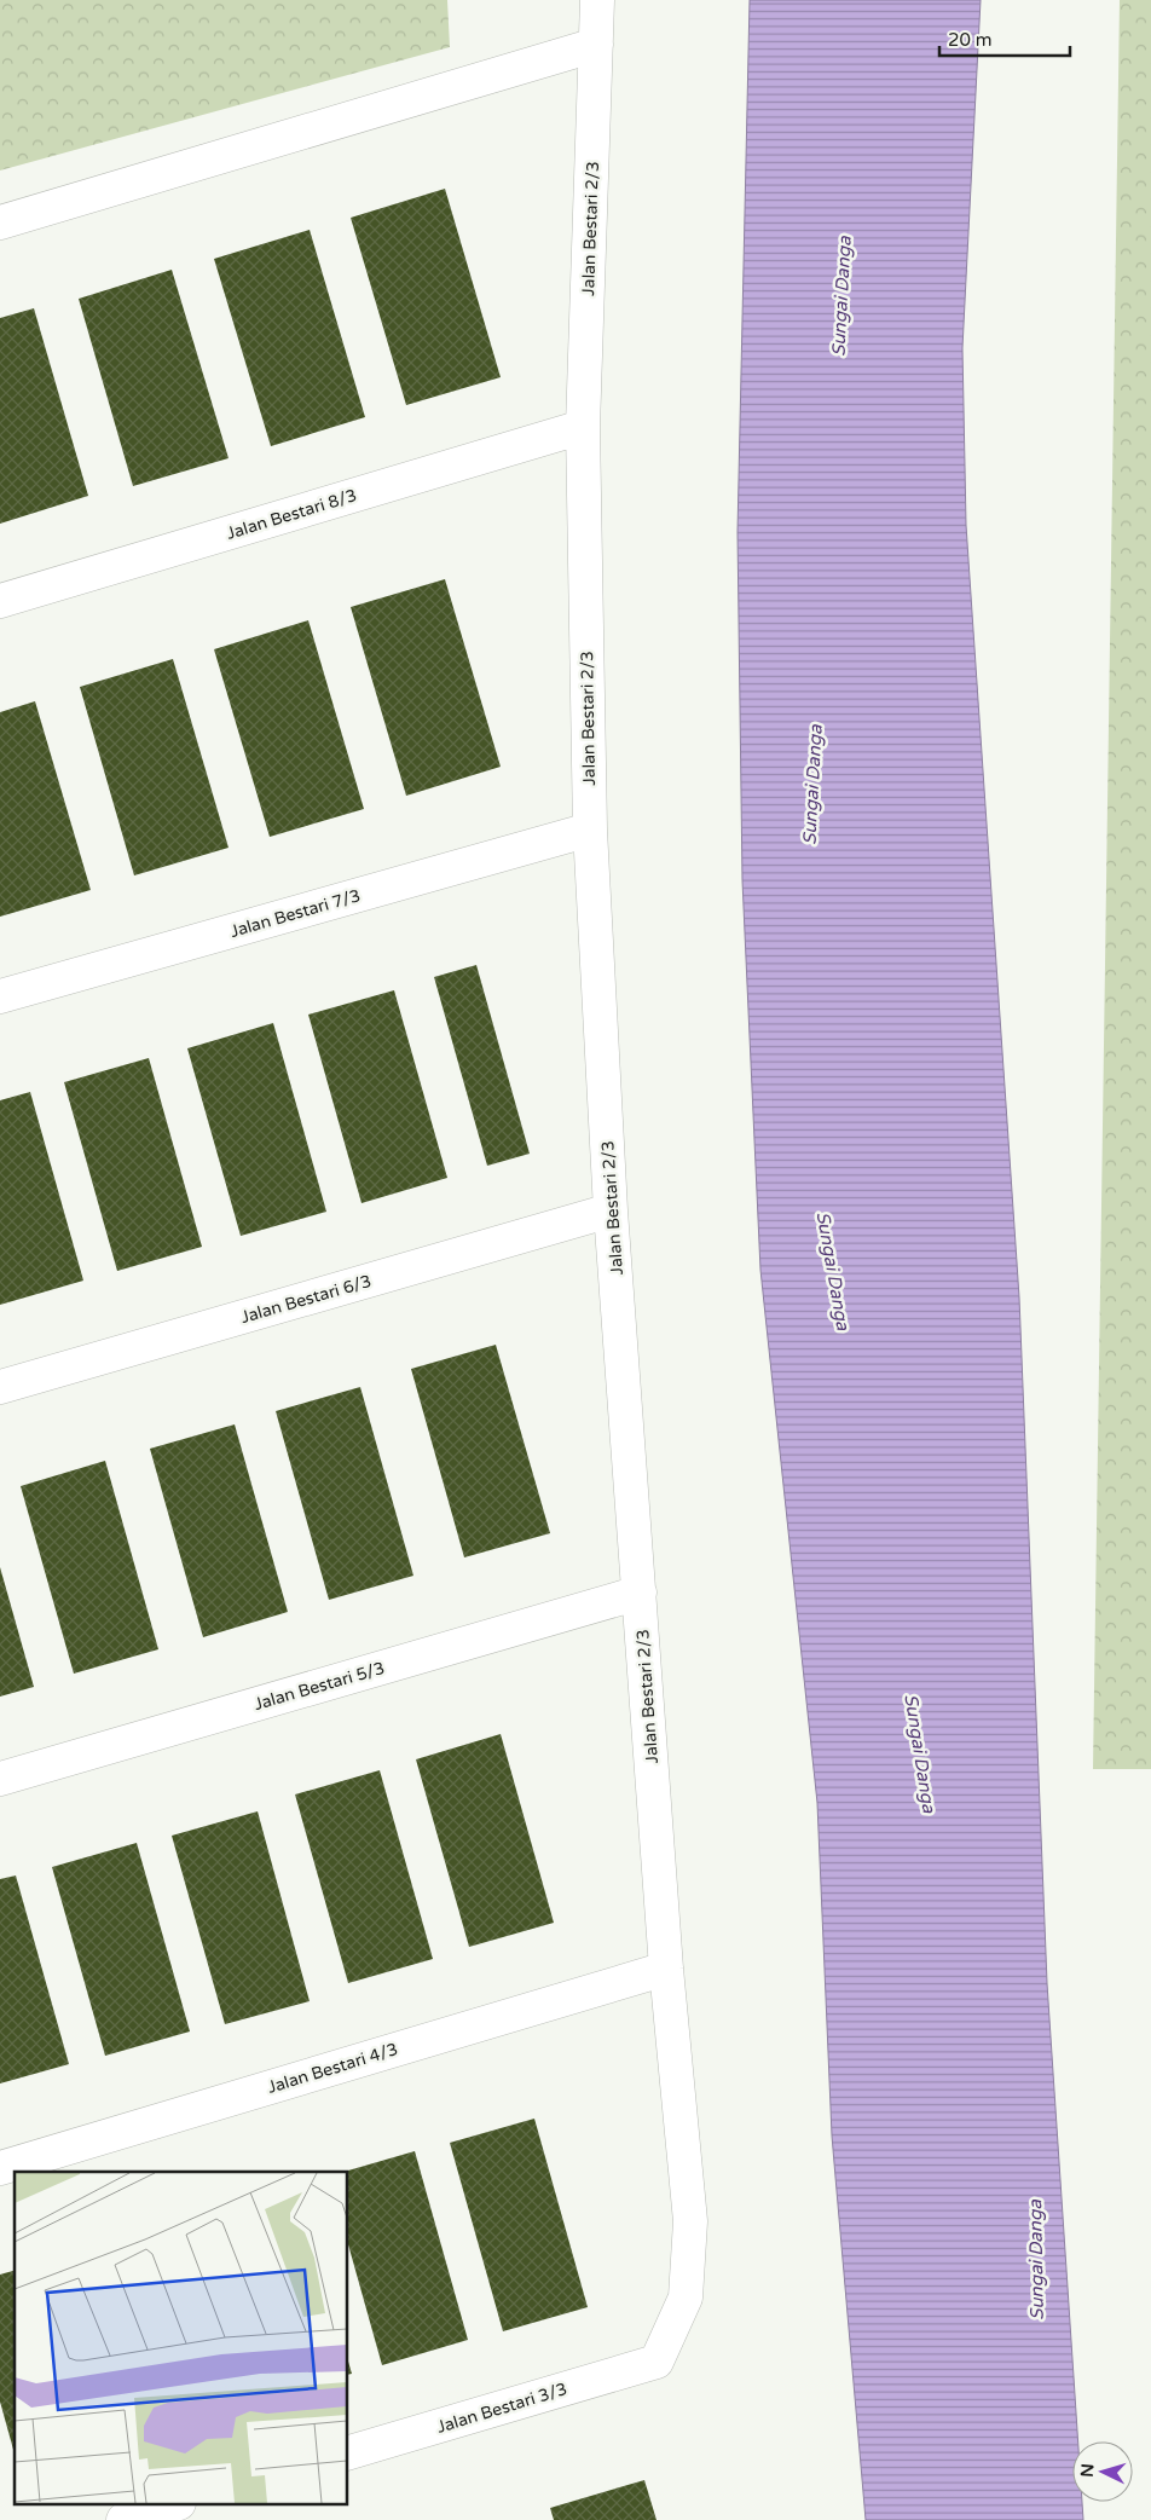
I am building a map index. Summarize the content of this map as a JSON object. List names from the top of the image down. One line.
{"streets":{"street":["Jalan Bestari 2/3","Jalan Bestari 8/3","Jalan Bestari 7/3","Jalan Bestari 6/3","Jalan Bestari 5/3","Jalan Bestari 4/3","Jalan Bestari 3/3"]},"crossings":[["Jalan Bestari 2/3","Jalan Bestari 8/3"],["Jalan Bestari 2/3","Jalan Bestari 7/3"],["Jalan Bestari 2/3","Jalan Bestari 6/3"],["Jalan Bestari 2/3","Jalan Bestari 5/3"],["Jalan Bestari 2/3","Jalan Bestari 4/3"],["Jalan Bestari 2/3","Jalan Bestari 3/3"]],"water":["Sungai Danga"],"scale_bar":"20 m","north":"left"}
